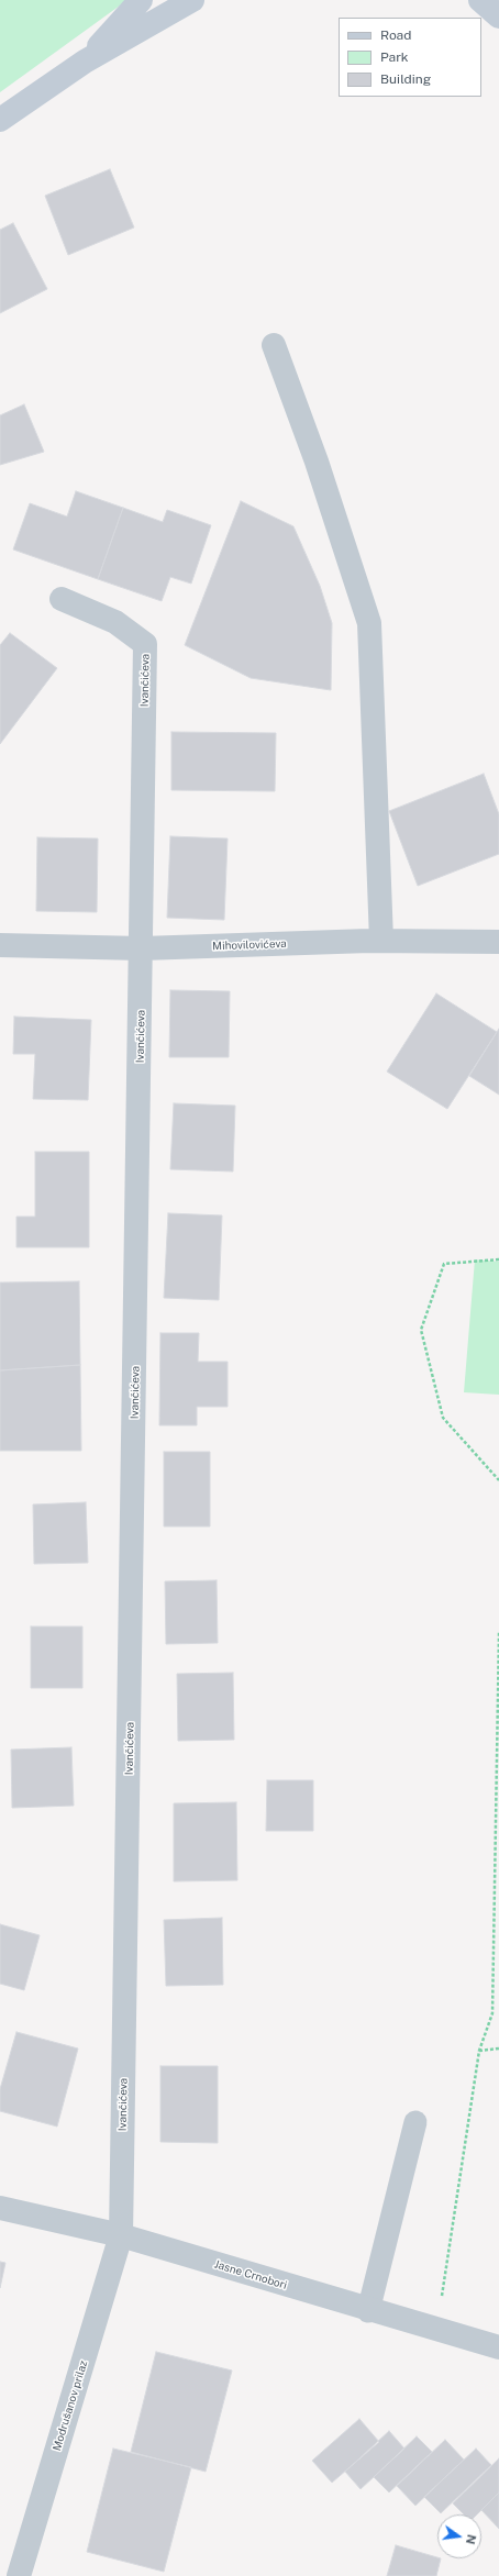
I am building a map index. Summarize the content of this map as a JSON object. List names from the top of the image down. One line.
{"streets":{"street":["Ivančićeva","Mihovilovićeva","Jasne Crnobori","Modrušanov prilaz"]},"crossings":[["Ivančićeva","Mihovilovićeva"],["Ivančićeva","Jasne Crnobori"],["Ivančićeva","Modrušanov prilaz"],["Jasne Crnobori","Modrušanov prilaz"]],"legend":["Road","Park","Building"],"north":"right"}
